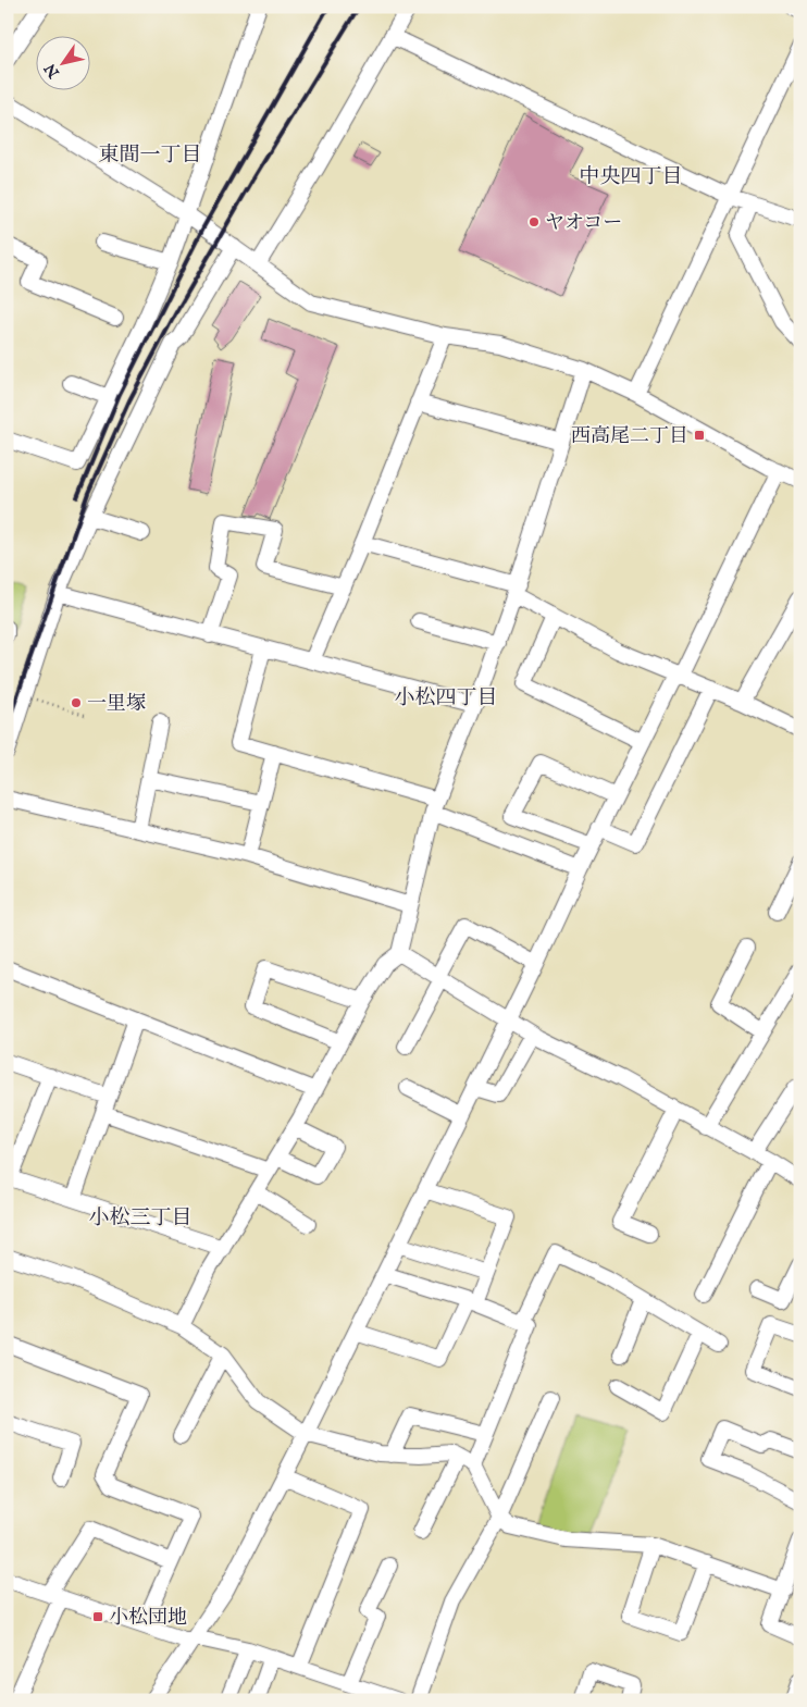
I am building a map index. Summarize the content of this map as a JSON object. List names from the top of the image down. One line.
{"districts":["東間一丁目","中央四丁目","小松四丁目","小松三丁目"],"places":{"other":["ヤオコー","一里塚"],"transit":["西高尾二丁目","小松団地"]},"north":"bottom left"}
